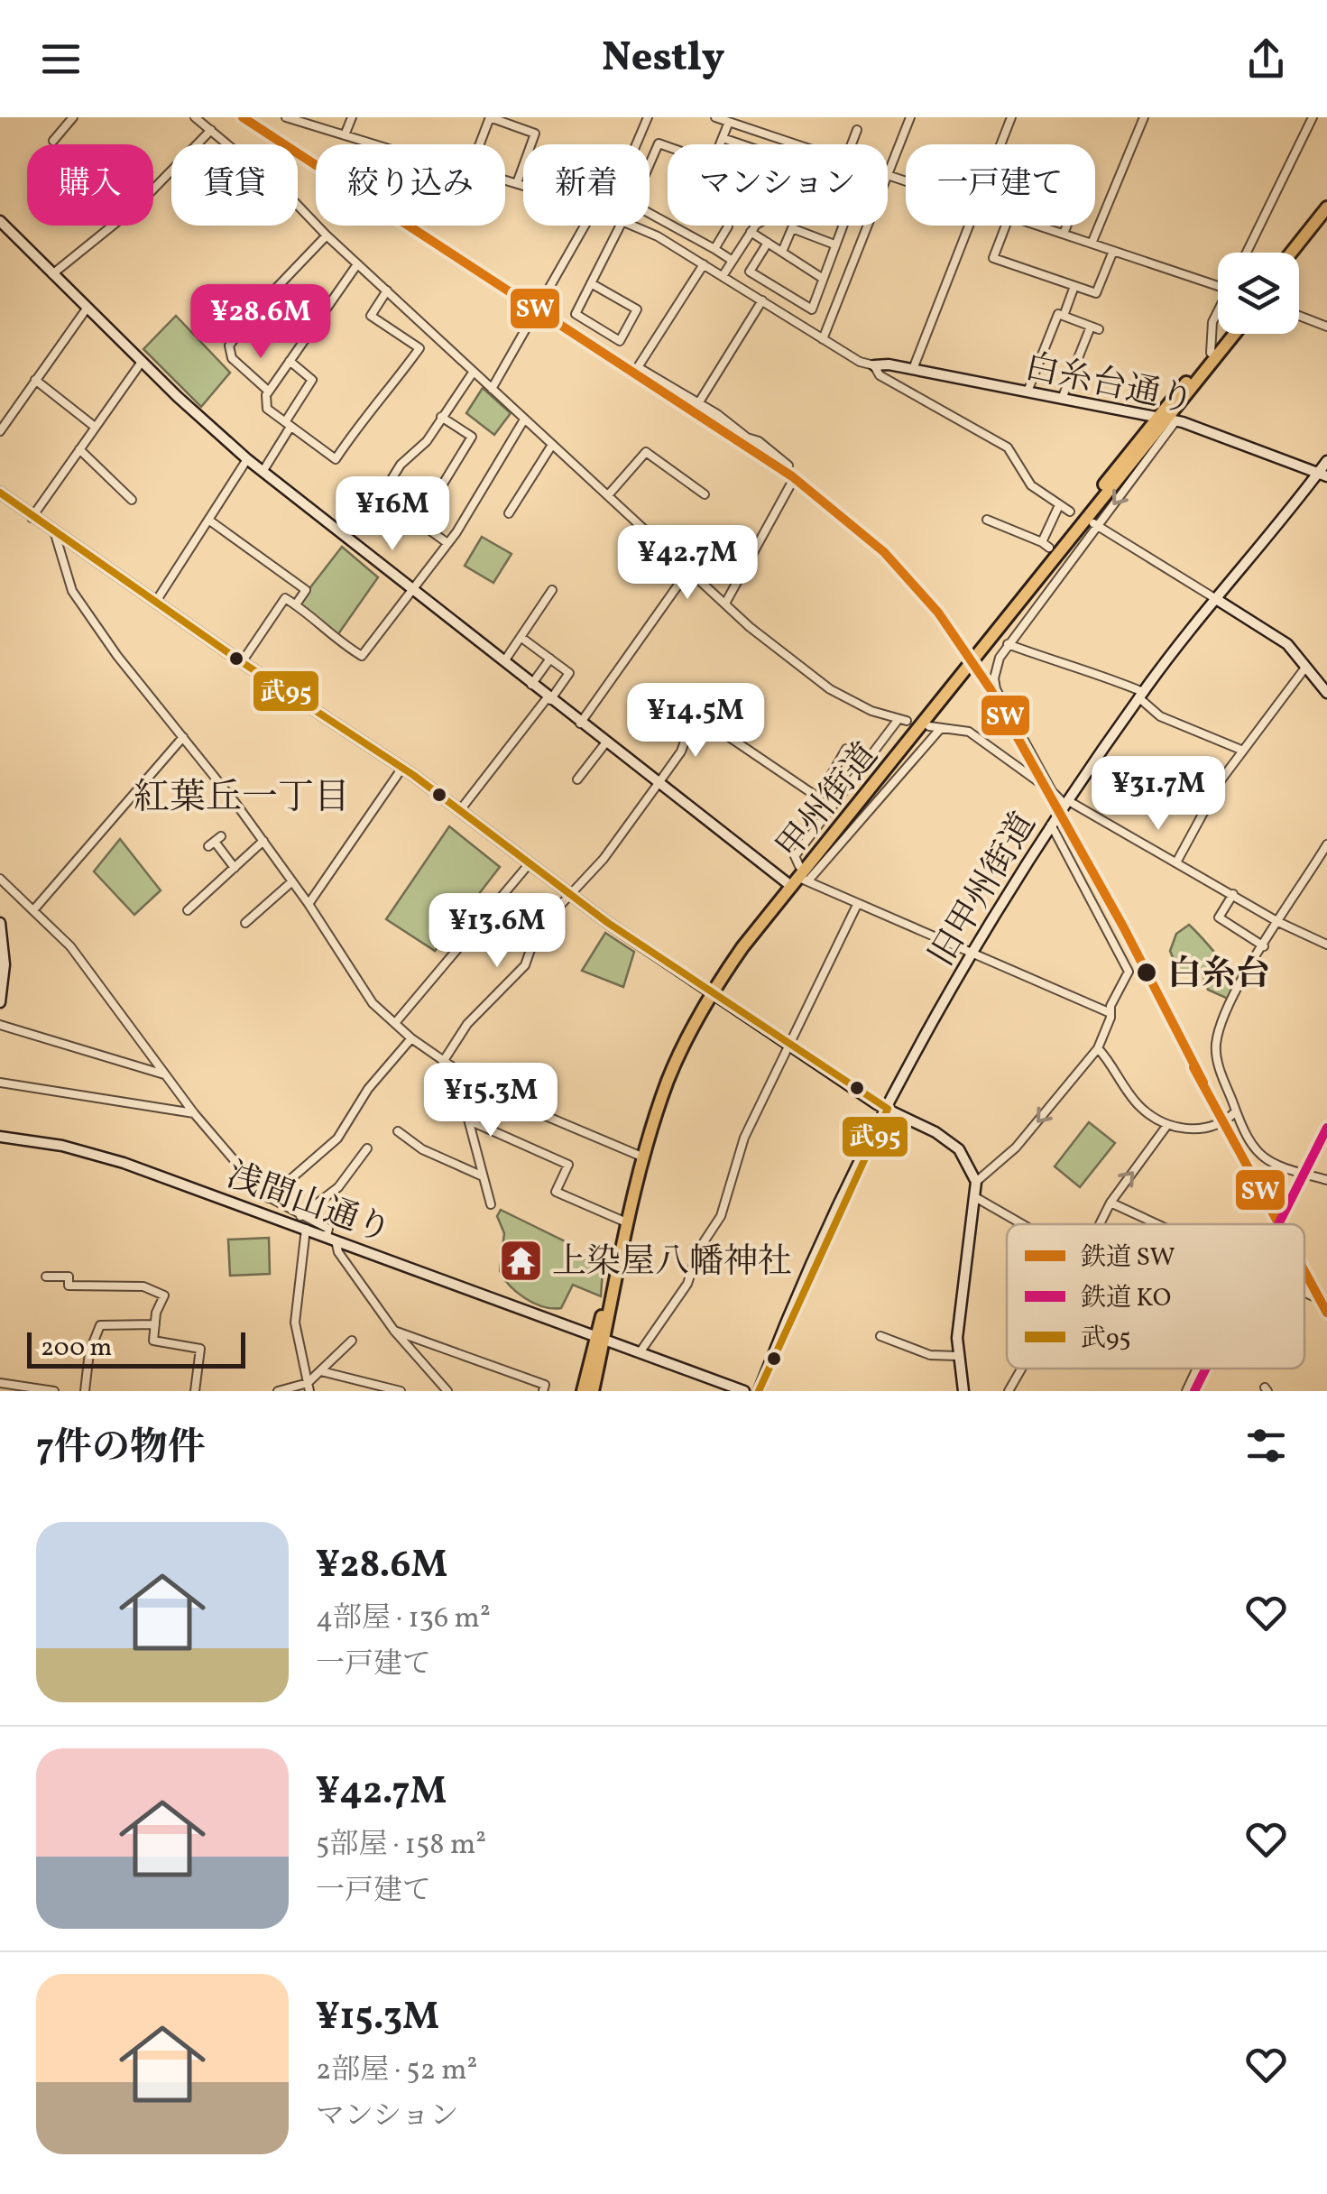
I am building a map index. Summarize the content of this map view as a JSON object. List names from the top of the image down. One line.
{"streets":{"highway":["甲州街道"],"street":["白糸台通り","旧甲州街道","浅間山通り"]},"crossings":[["白糸台通り","甲州街道"],["白糸台通り","旧甲州街道"],["甲州街道","浅間山通り"]],"districts":["紅葉丘一丁目"],"places":{"other":["白糸台"],"temple":["上染屋八幡神社"]},"lines":["rail line SW","transit line 武95","rail line KO"],"legend":["鉄道 SW","鉄道 KO","武95"],"scale_bar":"200 m","page":{"header":"Nestly","chip":["購入","賃貸","絞り込み","新着","マンション","一戸建て"],"price":["¥28.6M","¥16M","¥42.7M","¥14.5M","¥31.7M","¥13.6M","¥15.3M"],"scale":"200 m","heading":"7件の物件","list":[{"name":"¥28.6M","note":"4部屋 · 136 m² · 一戸建て"},{"name":"¥42.7M","note":"5部屋 · 158 m² · 一戸建て"},{"name":"¥15.3M","note":"2部屋 · 52 m² · マンション"}]}}
